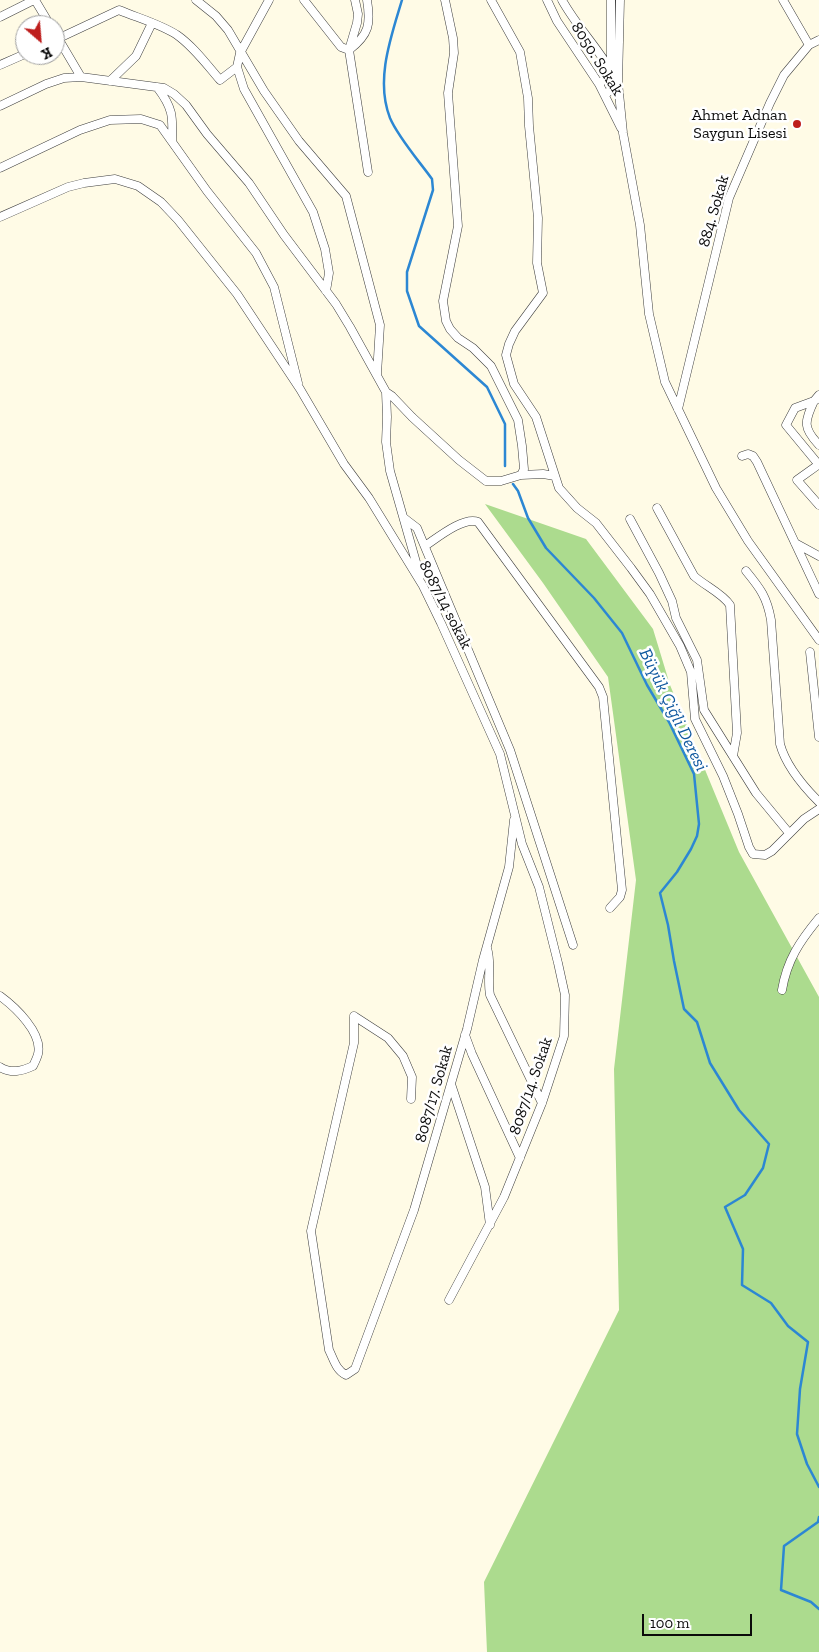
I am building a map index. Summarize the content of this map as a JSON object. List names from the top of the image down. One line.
{"streets":{"street":["8050. Sokak","884. Sokak","8087/14 sokak","8087/14. Sokak","8087/17. Sokak"]},"crossings":[["8087/14 sokak","8087/14. Sokak"],["8087/14 sokak","8087/17. Sokak"],["8087/14. Sokak","8087/17. Sokak"]],"water":["Büyük Çiğli Deresi"],"places":["Ahmet Adnan Saygun Lisesi"],"scale_bar":"100 m","north":"bottom right"}
